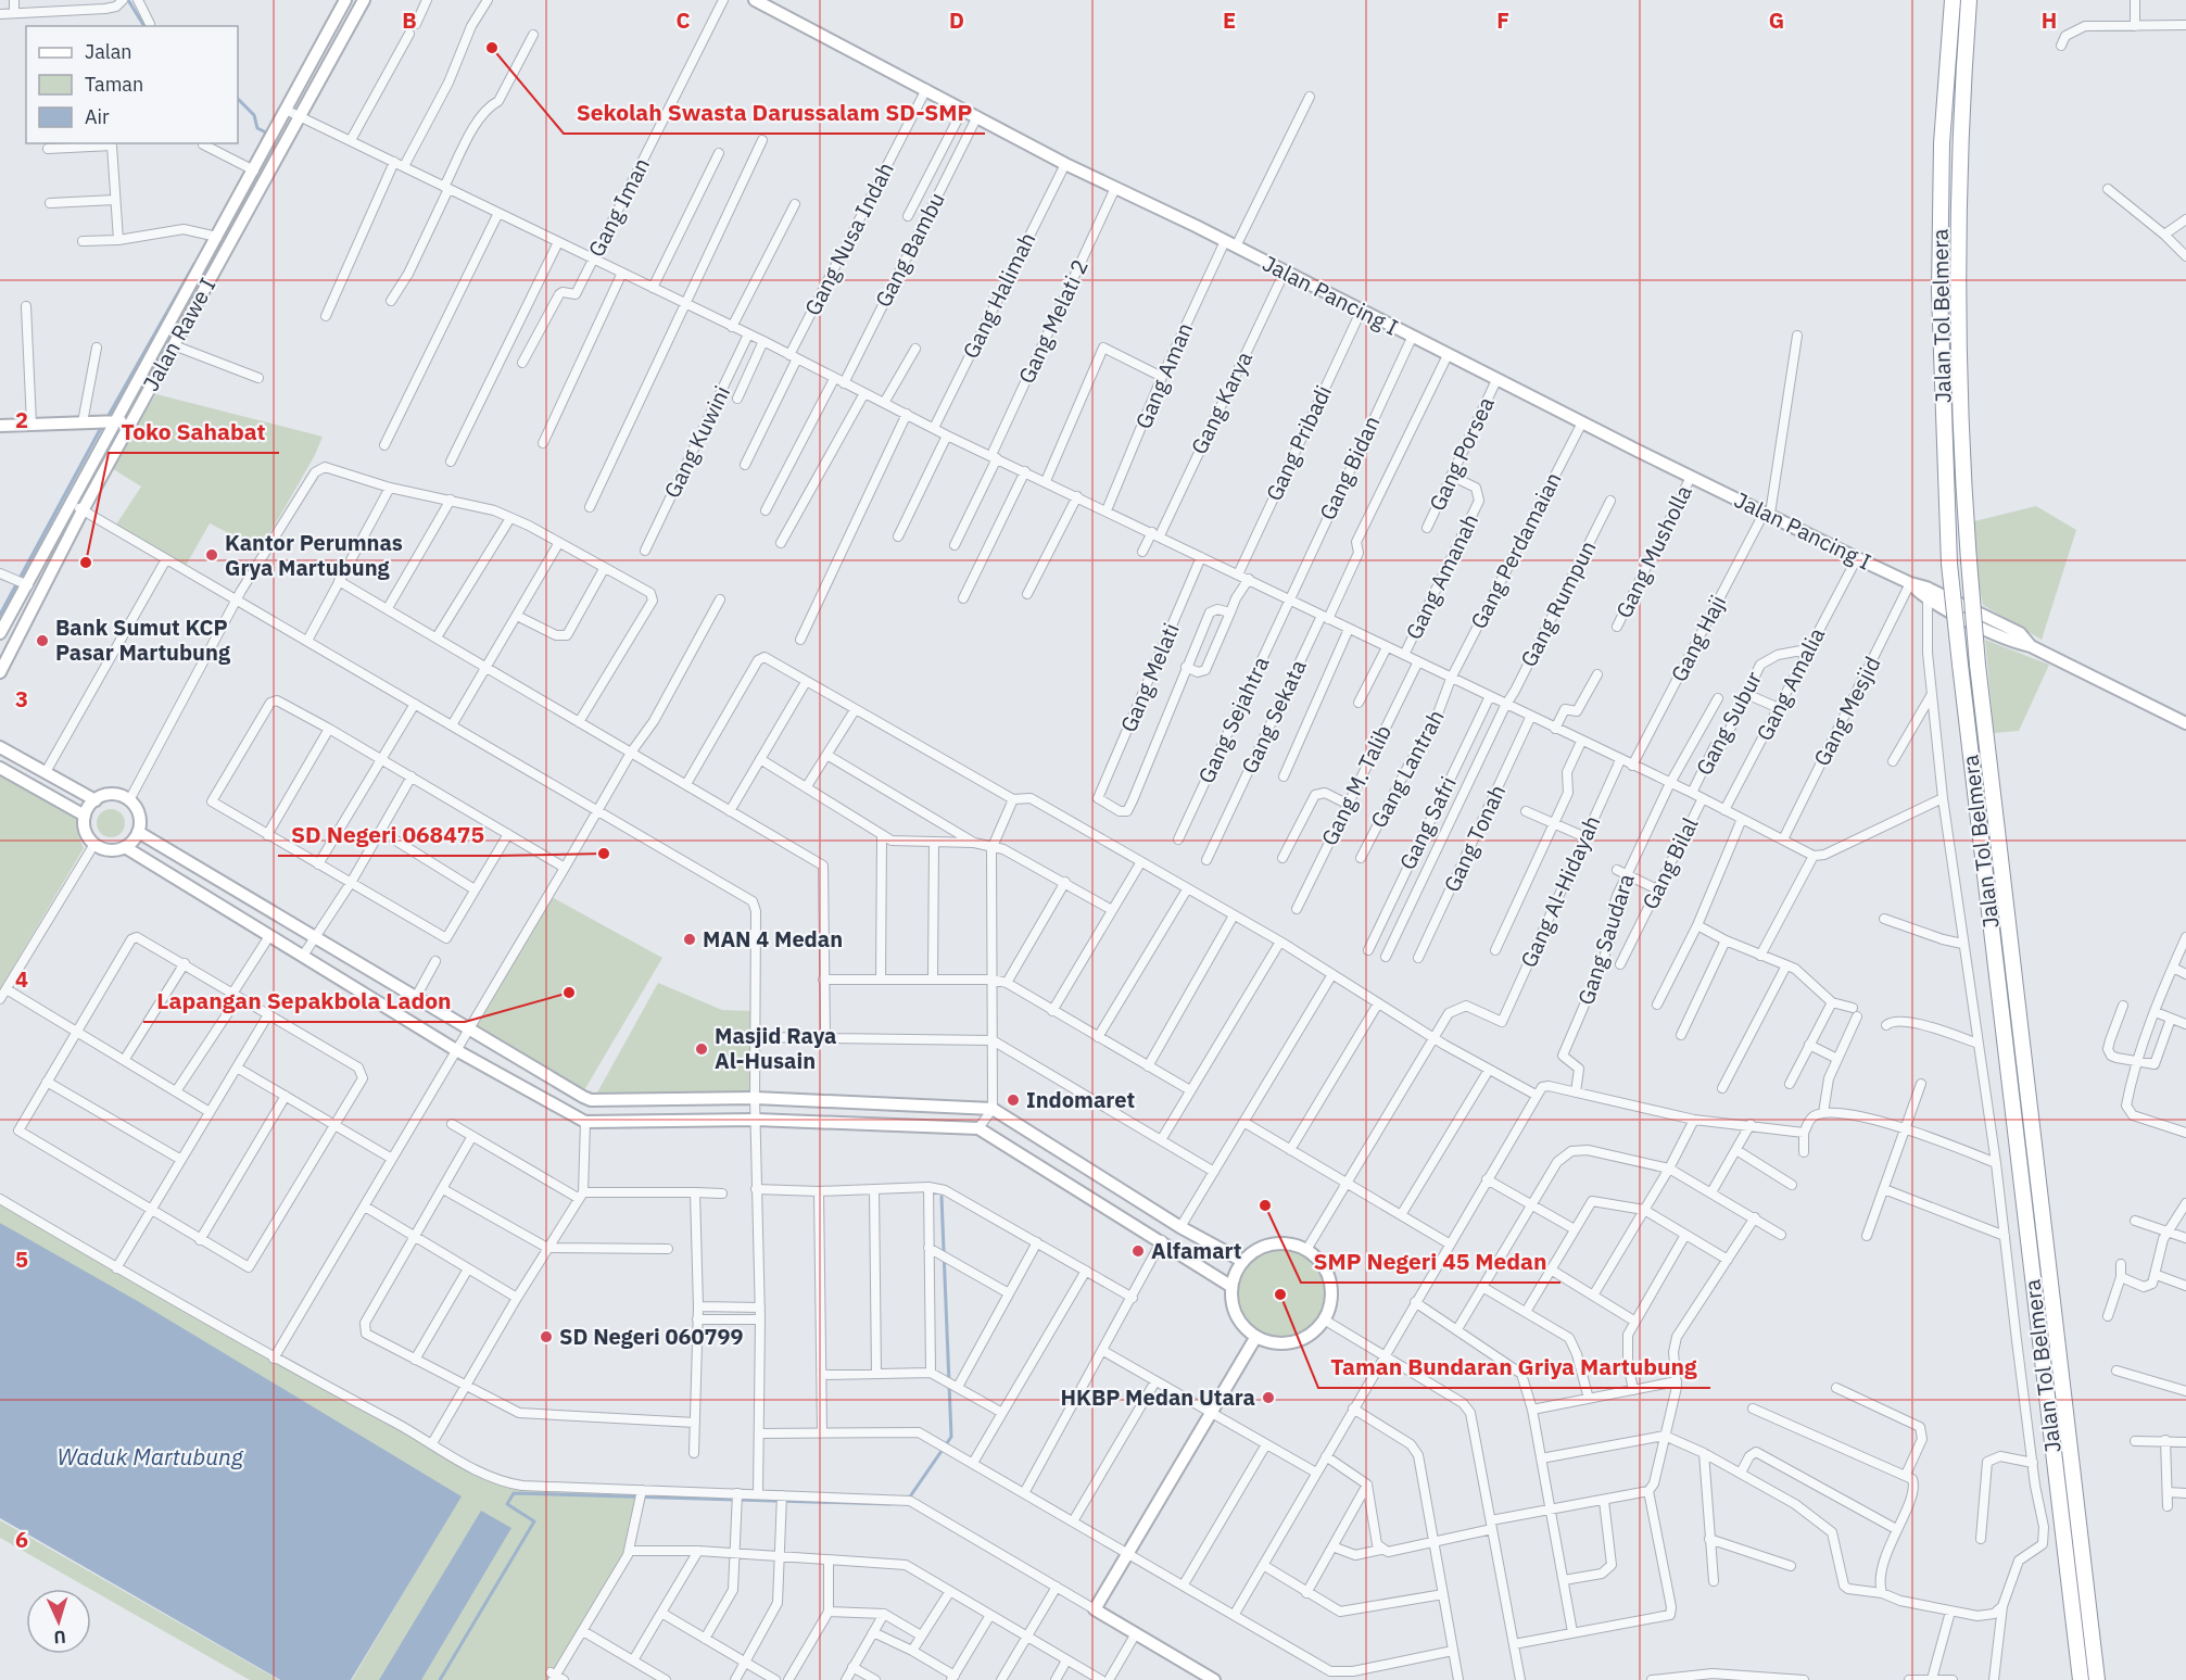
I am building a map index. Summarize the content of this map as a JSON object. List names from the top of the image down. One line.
{"streets":{"highway":["Jalan Tol Belmera"],"street":["Gang Iman","Gang Nusa Indah","Gang Bambu","Gang Halimah","Jalan Pancing I","Gang Melati 2","Jalan Rawe I","Gang Aman","Gang Karya","Gang Kuwini","Gang Pribadi","Gang Porsea","Gang Bidan","Gang Perdamaian","Gang Musholla","Gang Amanah","Gang Rumpun","Gang Haji","Gang Melati","Gang Amalia","Gang Mesjid","Gang Sekata","Gang Sejahtra","Gang Subur","Gang Lantrah","Gang M. Talib","Gang Safri","Gang Tonah","Gang Bilal","Gang Al-Hidayah","Gang Saudara"]},"crossings":[["Gang Nusa Indah","Jalan Pancing I"],["Gang Bambu","Jalan Pancing I"],["Gang Halimah","Jalan Pancing I"],["Jalan Pancing I","Gang Melati 2"],["Jalan Pancing I","Gang Aman"],["Jalan Pancing I","Gang Karya"],["Jalan Pancing I","Gang Pribadi"],["Jalan Pancing I","Gang Porsea"],["Jalan Pancing I","Gang Bidan"],["Jalan Pancing I","Gang Perdamaian"],["Jalan Pancing I","Gang Musholla"],["Jalan Pancing I","Gang Haji"],["Jalan Pancing I","Gang Amalia"],["Jalan Pancing I","Gang Mesjid"],["Jalan Pancing I","Gang Sekata"],["Gang Porsea","Gang Amanah"],["Gang Bidan","Gang Sejahtra"],["Gang Perdamaian","Gang Lantrah"],["Gang Amalia","Gang Subur"]],"water":["Waduk Martubung"],"places":["Sekolah Swasta Darussalam SD-SMP","Kantor Perumnas Grya Martubung","Toko Sahabat","Bank Sumut KCP Pasar Martubung","SD Negeri 068475","MAN 4 Medan","Lapangan Sepakbola Ladon","Masjid Raya Al-Husain","Indomaret","SMP Negeri 45 Medan","Alfamart","Taman Bundaran Griya Martubung","SD Negeri 060799","HKBP Medan Utara"],"legend":["Jalan","Taman","Air"],"north":"bottom","grid":{"columns":["B","C","D","E","F","G","H"],"rows":["2","3","4","5","6"]}}
